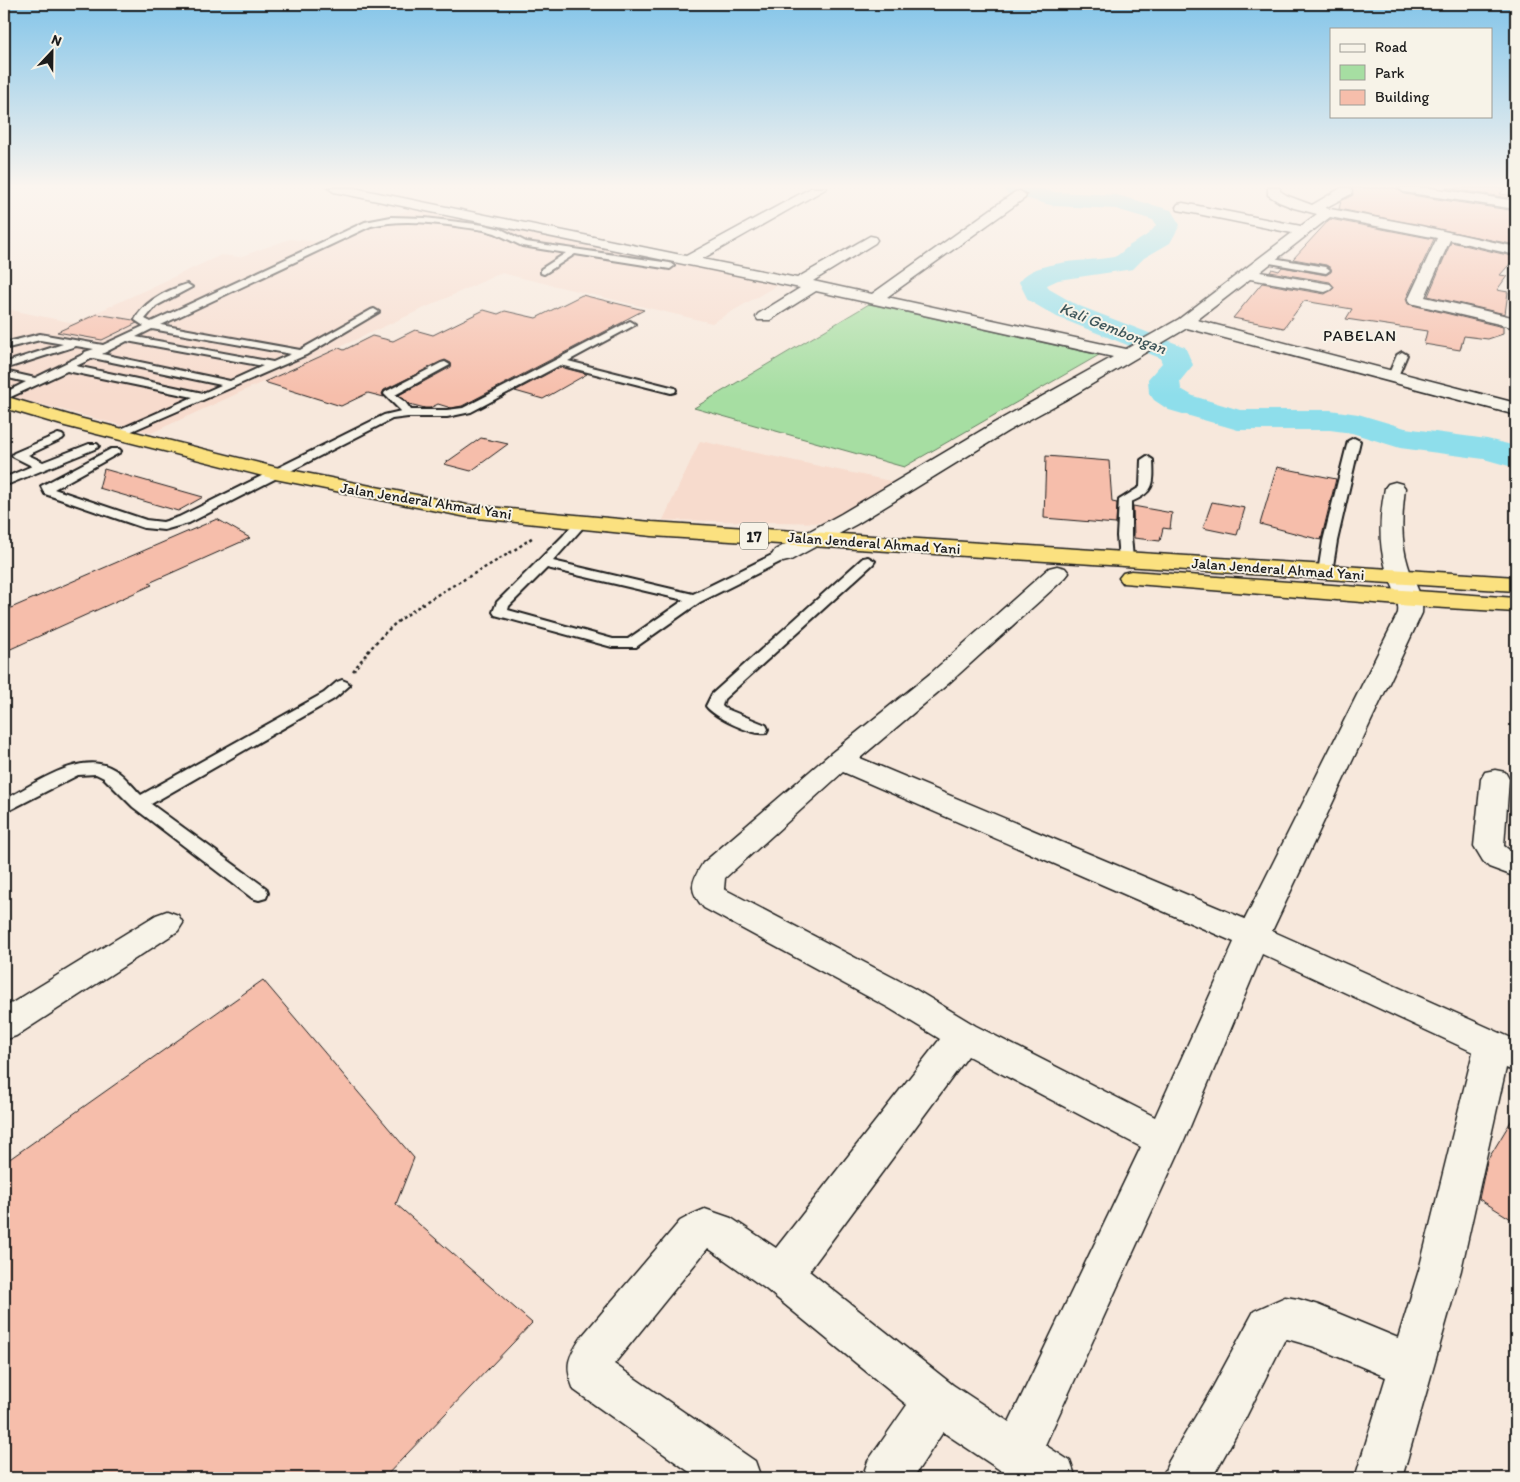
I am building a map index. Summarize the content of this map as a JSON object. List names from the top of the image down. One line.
{"streets":{"highway":["Jalan Jenderal Ahmad Yani","17"]},"districts":["PABELAN"],"water":["Kali Gembongan"],"legend":["Road","Park","Building"],"north":"top"}
